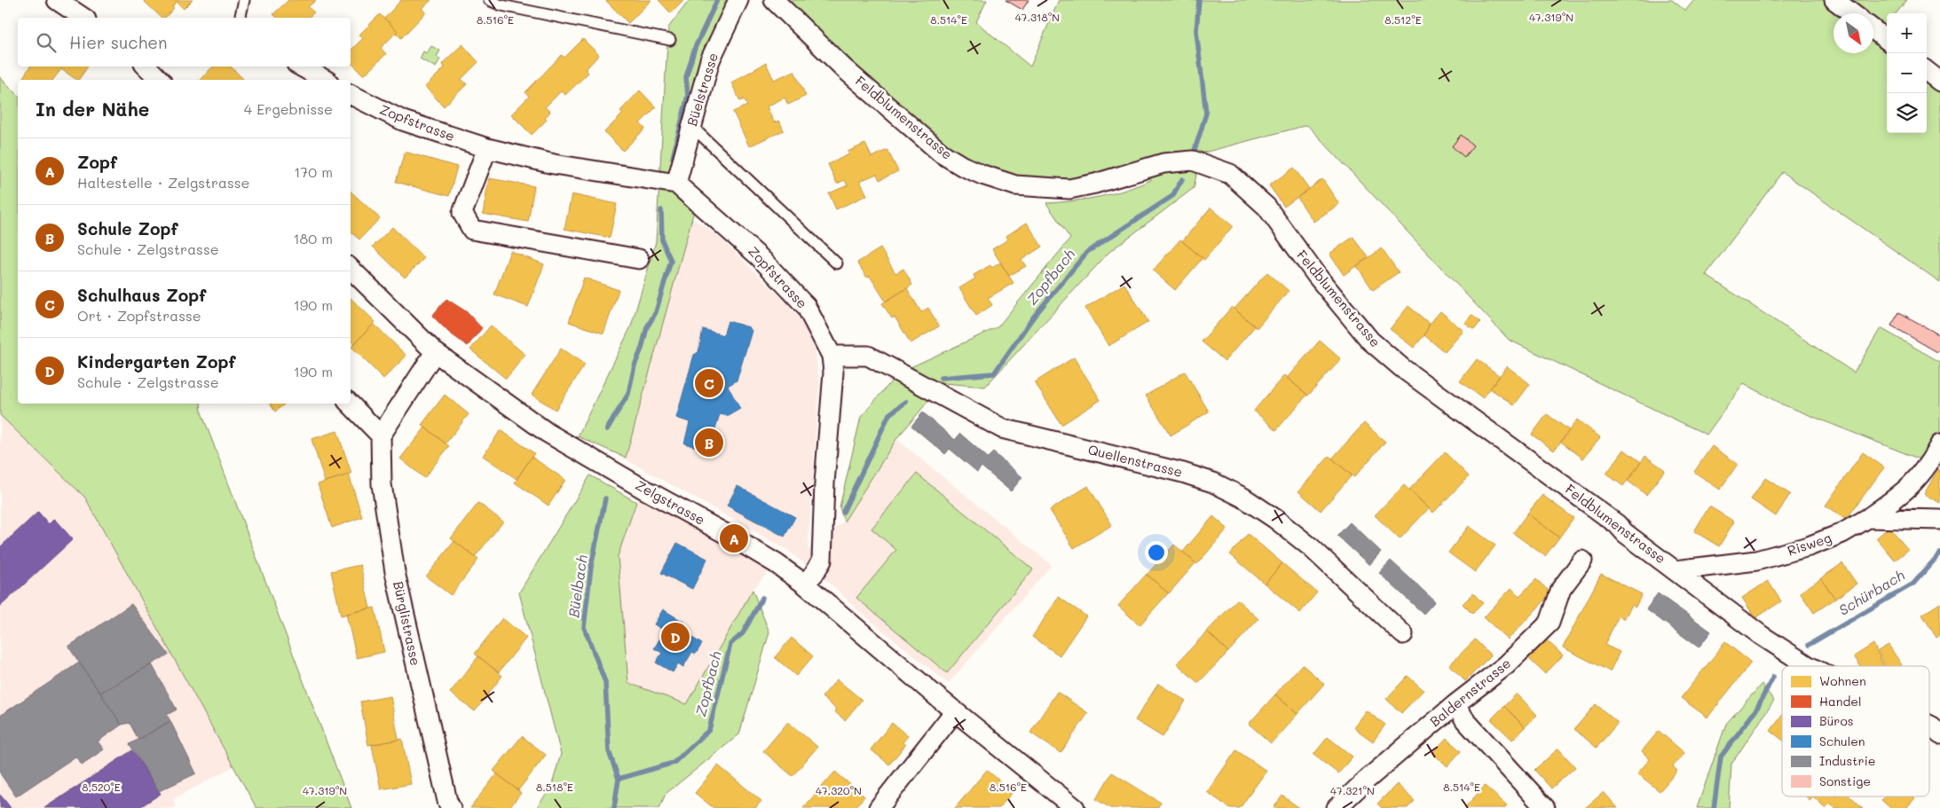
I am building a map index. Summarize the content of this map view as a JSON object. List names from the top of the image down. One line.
{"streets":{"street":["Büelstrasse","Feldblumenstrasse","Zopfstrasse","Quellenstrasse","Zelgstrasse","Risweg","Bürglistrasse","Baldernstrasse"]},"crossings":[["Büelstrasse","Zopfstrasse"],["Feldblumenstrasse","Risweg"],["Zopfstrasse","Quellenstrasse"],["Zopfstrasse","Zelgstrasse"]],"water":["Zopfbach","Büelbach","Schürbach"],"legend":["Wohnen","Handel","Büros","Schulen","Industrie","Sonstige"],"north":"bottom right","page":{"map_buttons":["+","−"],"search":"Hier suchen","heading":["In der Nähe","4 Ergebnisse"],"list":[{"mark":"A","name":"Zopf","note":"Haltestelle · Zelgstrasse","value":"170 m"},{"mark":"B","name":"Schule Zopf","note":"Schule · Zelgstrasse","value":"180 m"},{"mark":"C","name":"Schulhaus Zopf","note":"Ort · Zopfstrasse","value":"190 m"},{"mark":"D","name":"Kindergarten Zopf","note":"Schule · Zelgstrasse","value":"190 m"}],"pins":["C","B","A","D"]},"coordinates":["47.318°N","47.319°N","8.516°E","8.514°E","8.512°E","8.520°E","8.518°E","47.320°N","47.321°N"]}
